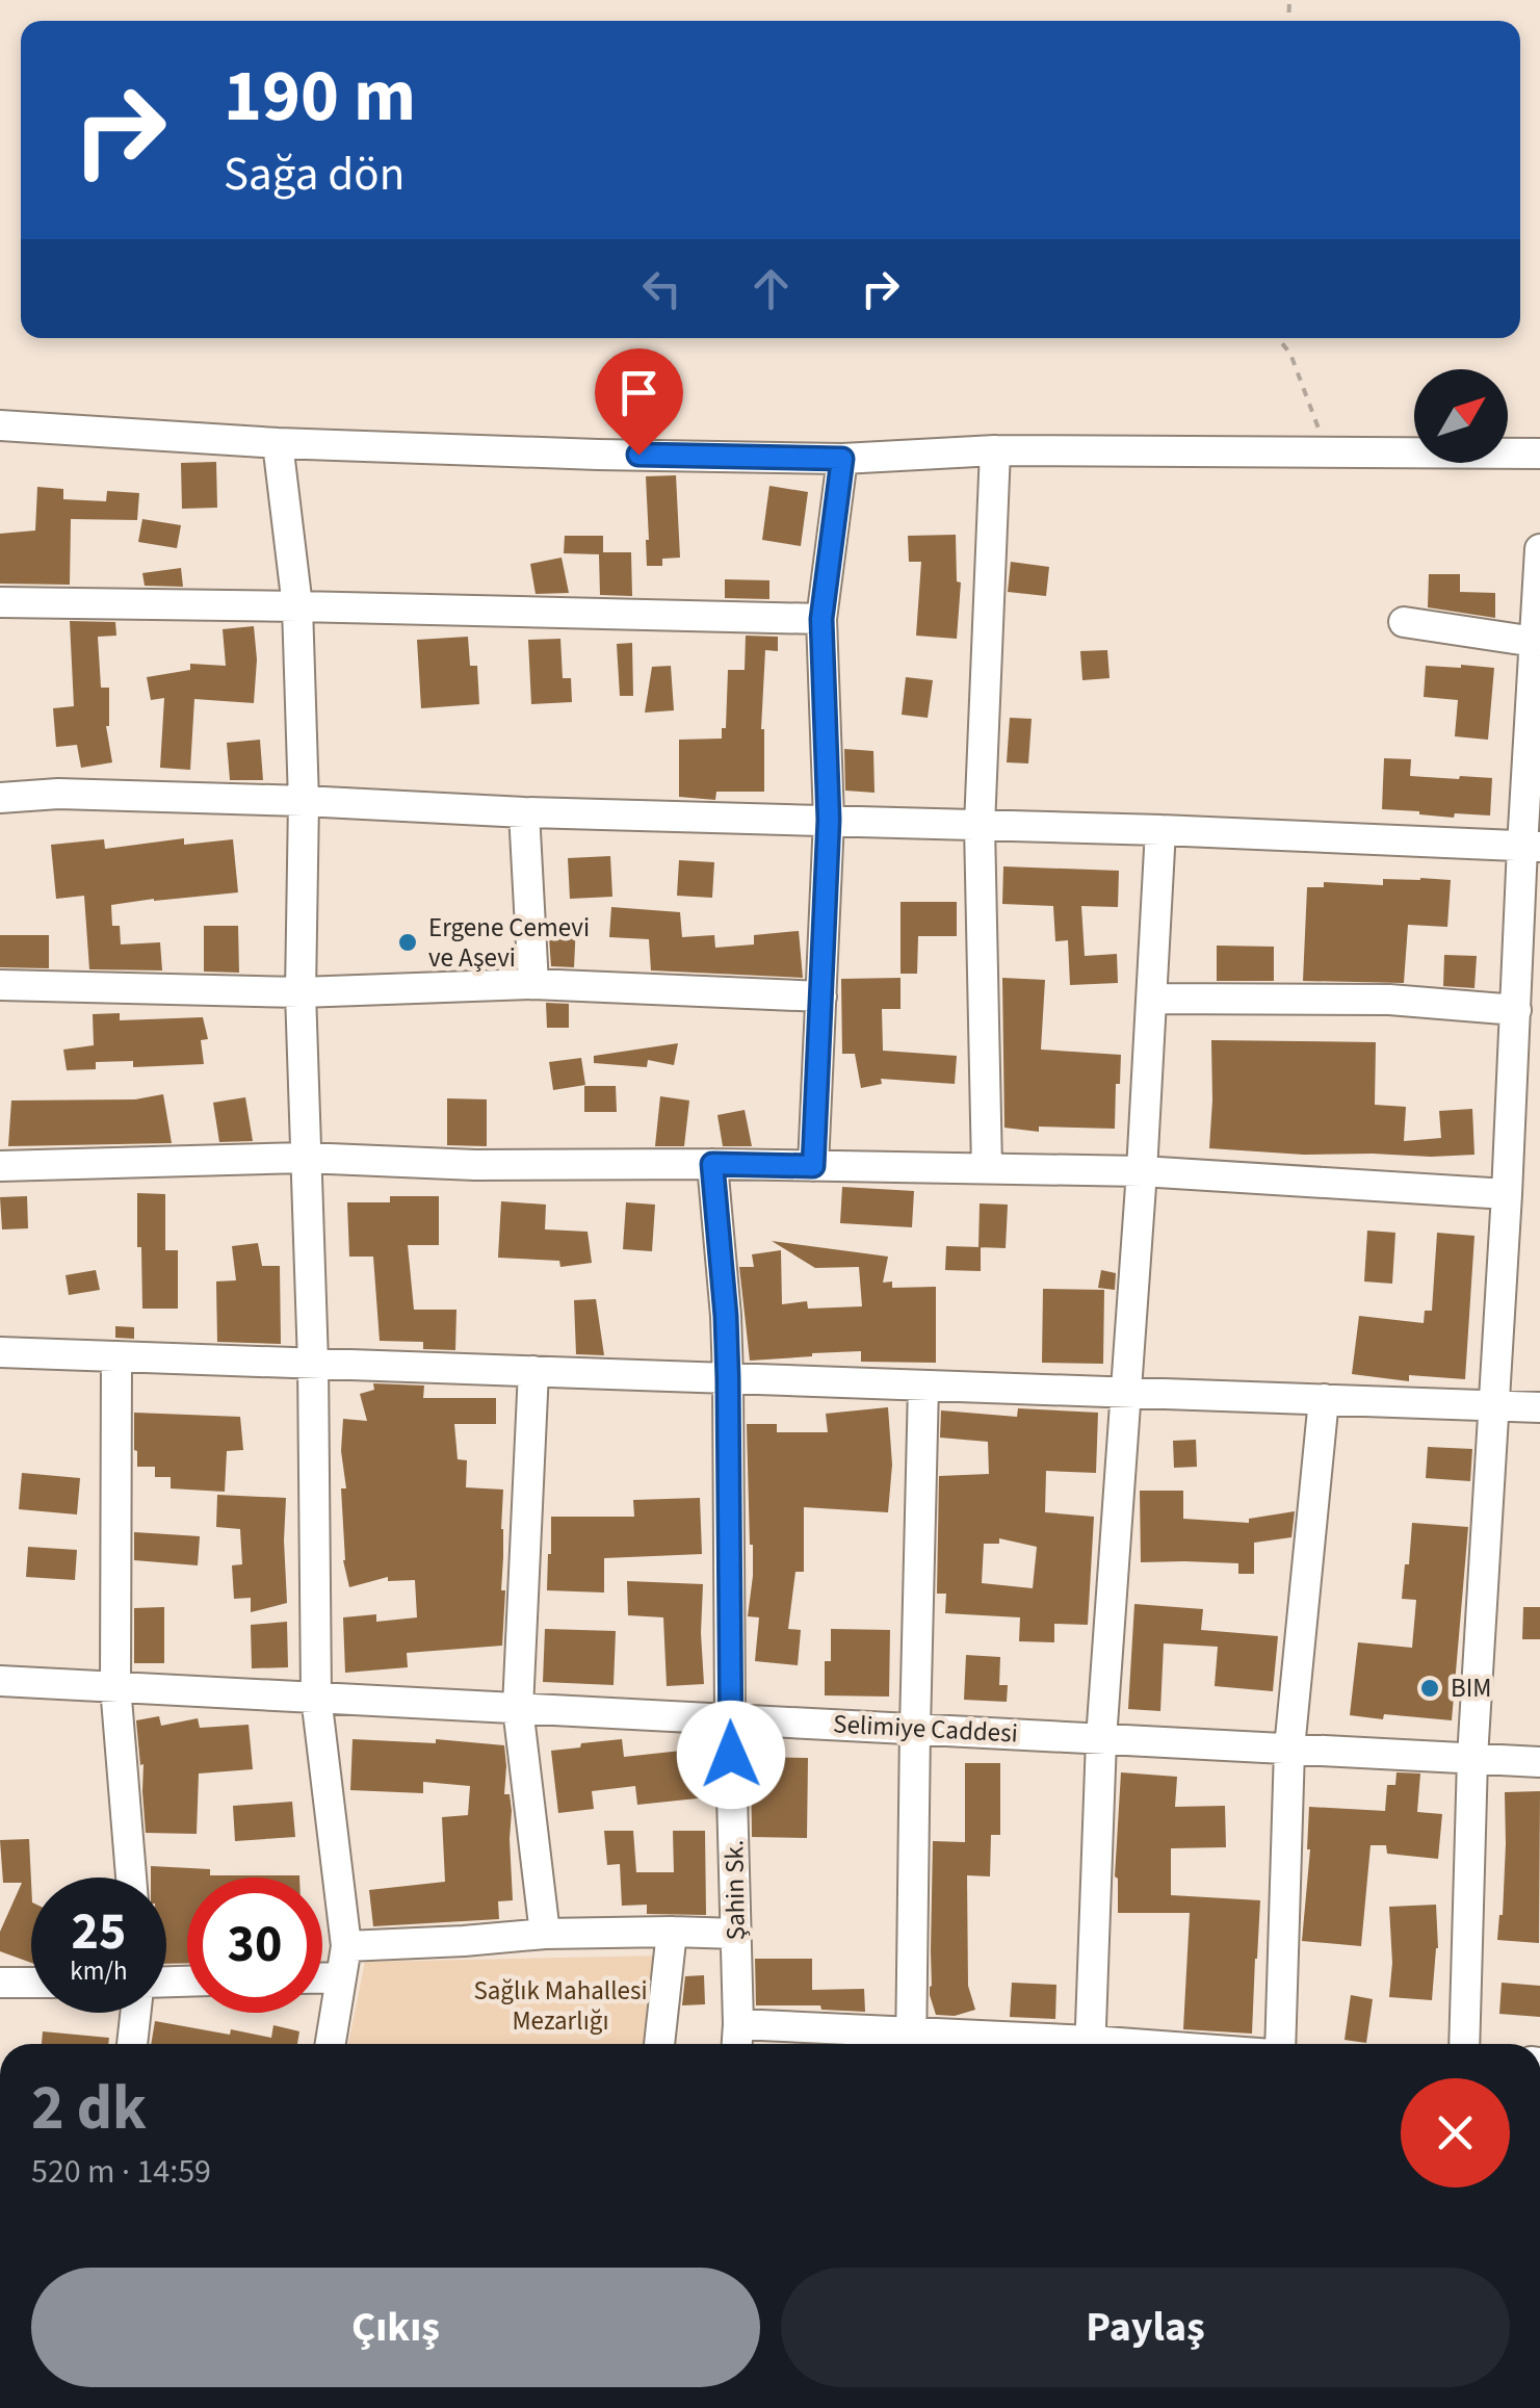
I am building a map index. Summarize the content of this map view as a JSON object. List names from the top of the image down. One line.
{"streets":{"street":["Selimiye Caddesi","Şahin Sk."]},"crossings":[["Selimiye Caddesi","Şahin Sk."]],"parks":["Sağlık Mahallesi Mezarlığı"],"places":["Ergene Cemevi ve Aşevi","BIM"],"north":"top right","page":{"turn":["190 m","Sağa dön"],"speed":"25 km/h","limit":"30","heading":["2 dk","520 m · 14:59"],"buttons":["Çıkış","Paylaş"]}}
